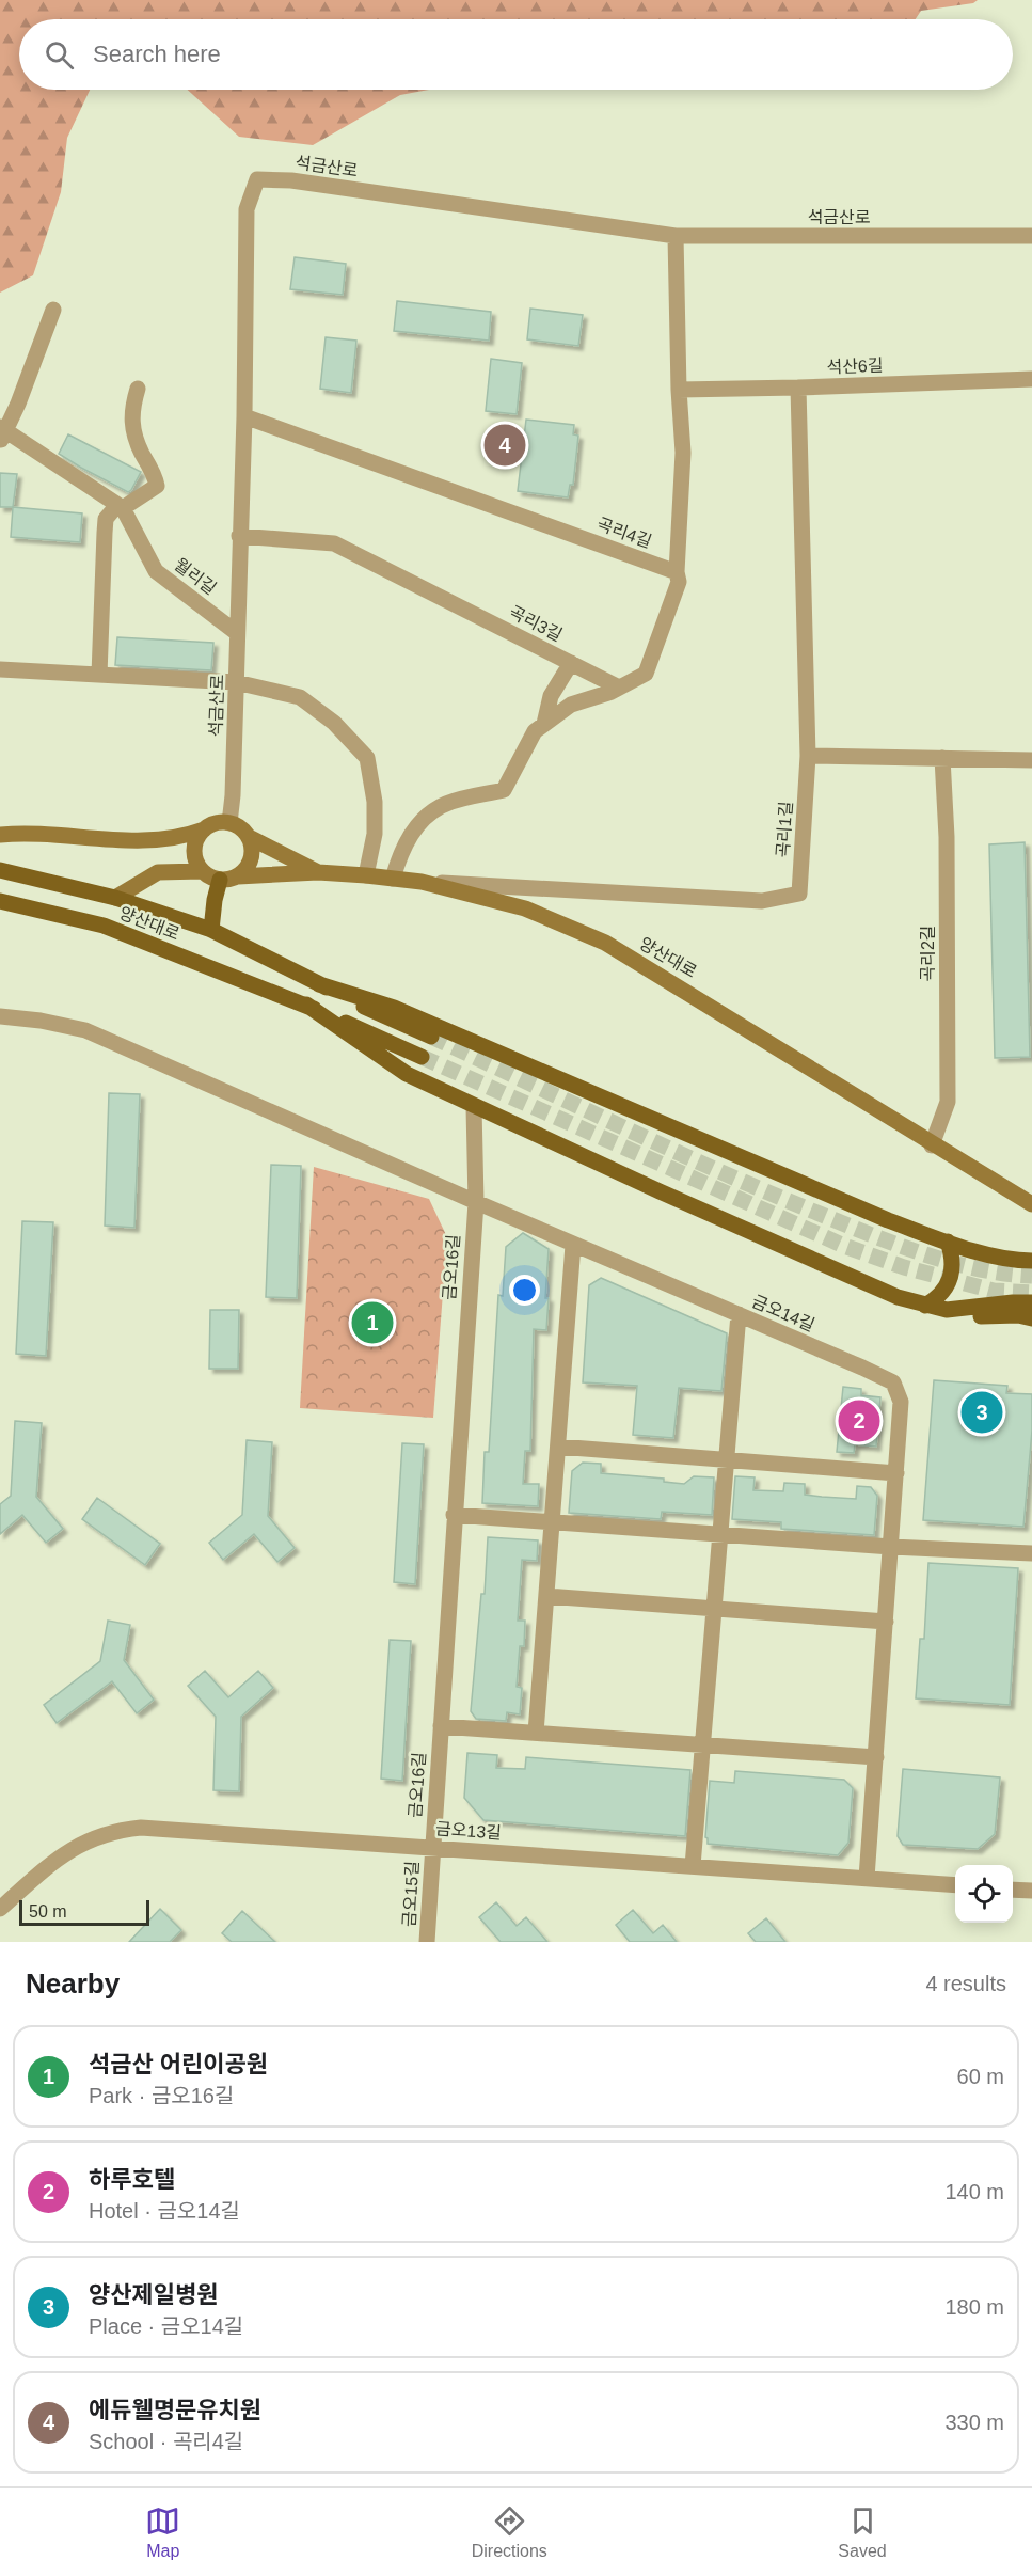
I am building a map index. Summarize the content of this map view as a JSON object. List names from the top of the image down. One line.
{"streets":{"main road":["양산대로"],"street":["석금산로","석산6길","곡리4길","월리길","곡리3길","곡리1길","곡리2길","금오16길","금오14길","금오13길","금오15길"]},"crossings":[["석금산로","곡리4길"],["석금산로","월리길"],["석금산로","곡리3길"],["석금산로","양산대로"],["석산6길","곡리4길"],["석산6길","곡리1길"],["곡리3길","양산대로"],["곡리1길","양산대로"],["양산대로","곡리2길"],["금오16길","금오14길"],["금오16길","금오13길"],["금오16길","금오15길"],["금오14길","금오13길"],["금오13길","금오15길"]],"scale_bar":"50 m","page":{"search":"Search here","pins":["4","1","3","2"],"scale":"50 m","heading":["Nearby","4 results"],"list":[{"mark":"1","name":"석금산 어린이공원","note":"Park · 금오16길","value":"60 m"},{"mark":"2","name":"하루호텔","note":"Hotel · 금오14길","value":"140 m"},{"mark":"3","name":"양산제일병원","note":"Place · 금오14길","value":"180 m"},{"mark":"4","name":"에듀웰명문유치원","note":"School · 곡리4길","value":"330 m"}],"nav":["Map","Directions","Saved"]}}
